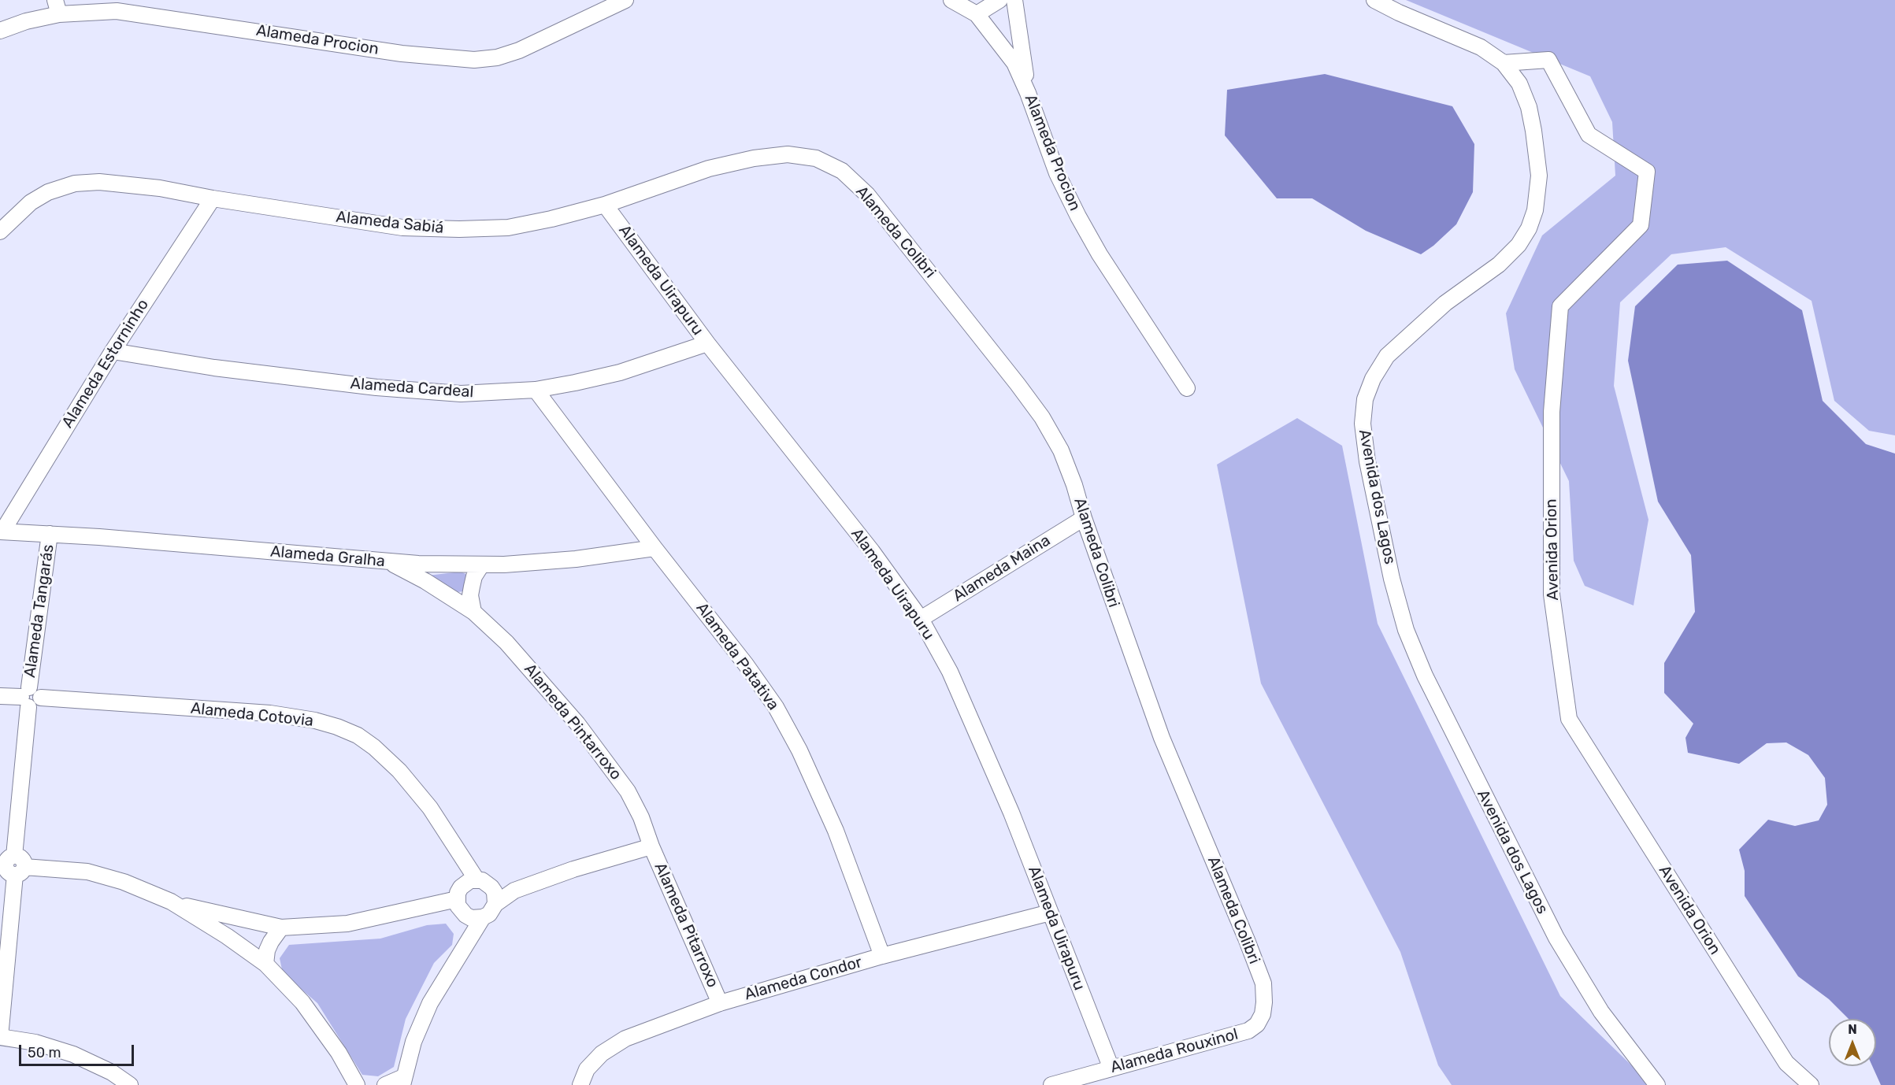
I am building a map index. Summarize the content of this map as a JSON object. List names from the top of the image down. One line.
{"streets":{"street":["Alameda Procion","Alameda Sabiá","Alameda Colibri","Alameda Uirapuru","Alameda Estorninho","Alameda Cardeal","Avenida dos Lagos","Avenida Orion","Alameda Gralha","Alameda Maina","Alameda Tangarás","Alameda Patativa","Alameda Cotovia","Alameda Pintarroxo","Alameda Pitarroxo","Alameda Condor","Alameda Rouxinol"]},"crossings":[["Alameda Sabiá","Alameda Colibri"],["Alameda Sabiá","Alameda Uirapuru"],["Alameda Sabiá","Alameda Estorninho"],["Alameda Colibri","Alameda Maina"],["Alameda Colibri","Alameda Rouxinol"],["Alameda Uirapuru","Alameda Cardeal"],["Alameda Uirapuru","Alameda Maina"],["Alameda Uirapuru","Alameda Condor"],["Alameda Uirapuru","Alameda Rouxinol"],["Alameda Estorninho","Alameda Cardeal"],["Alameda Estorninho","Alameda Gralha"],["Alameda Cardeal","Alameda Patativa"],["Avenida dos Lagos","Avenida Orion"],["Alameda Gralha","Alameda Tangarás"],["Alameda Gralha","Alameda Patativa"],["Alameda Gralha","Alameda Pintarroxo"],["Alameda Tangarás","Alameda Cotovia"],["Alameda Patativa","Alameda Condor"],["Alameda Pintarroxo","Alameda Pitarroxo"],["Alameda Pitarroxo","Alameda Condor"]],"scale_bar":"50 m","north":"top"}
